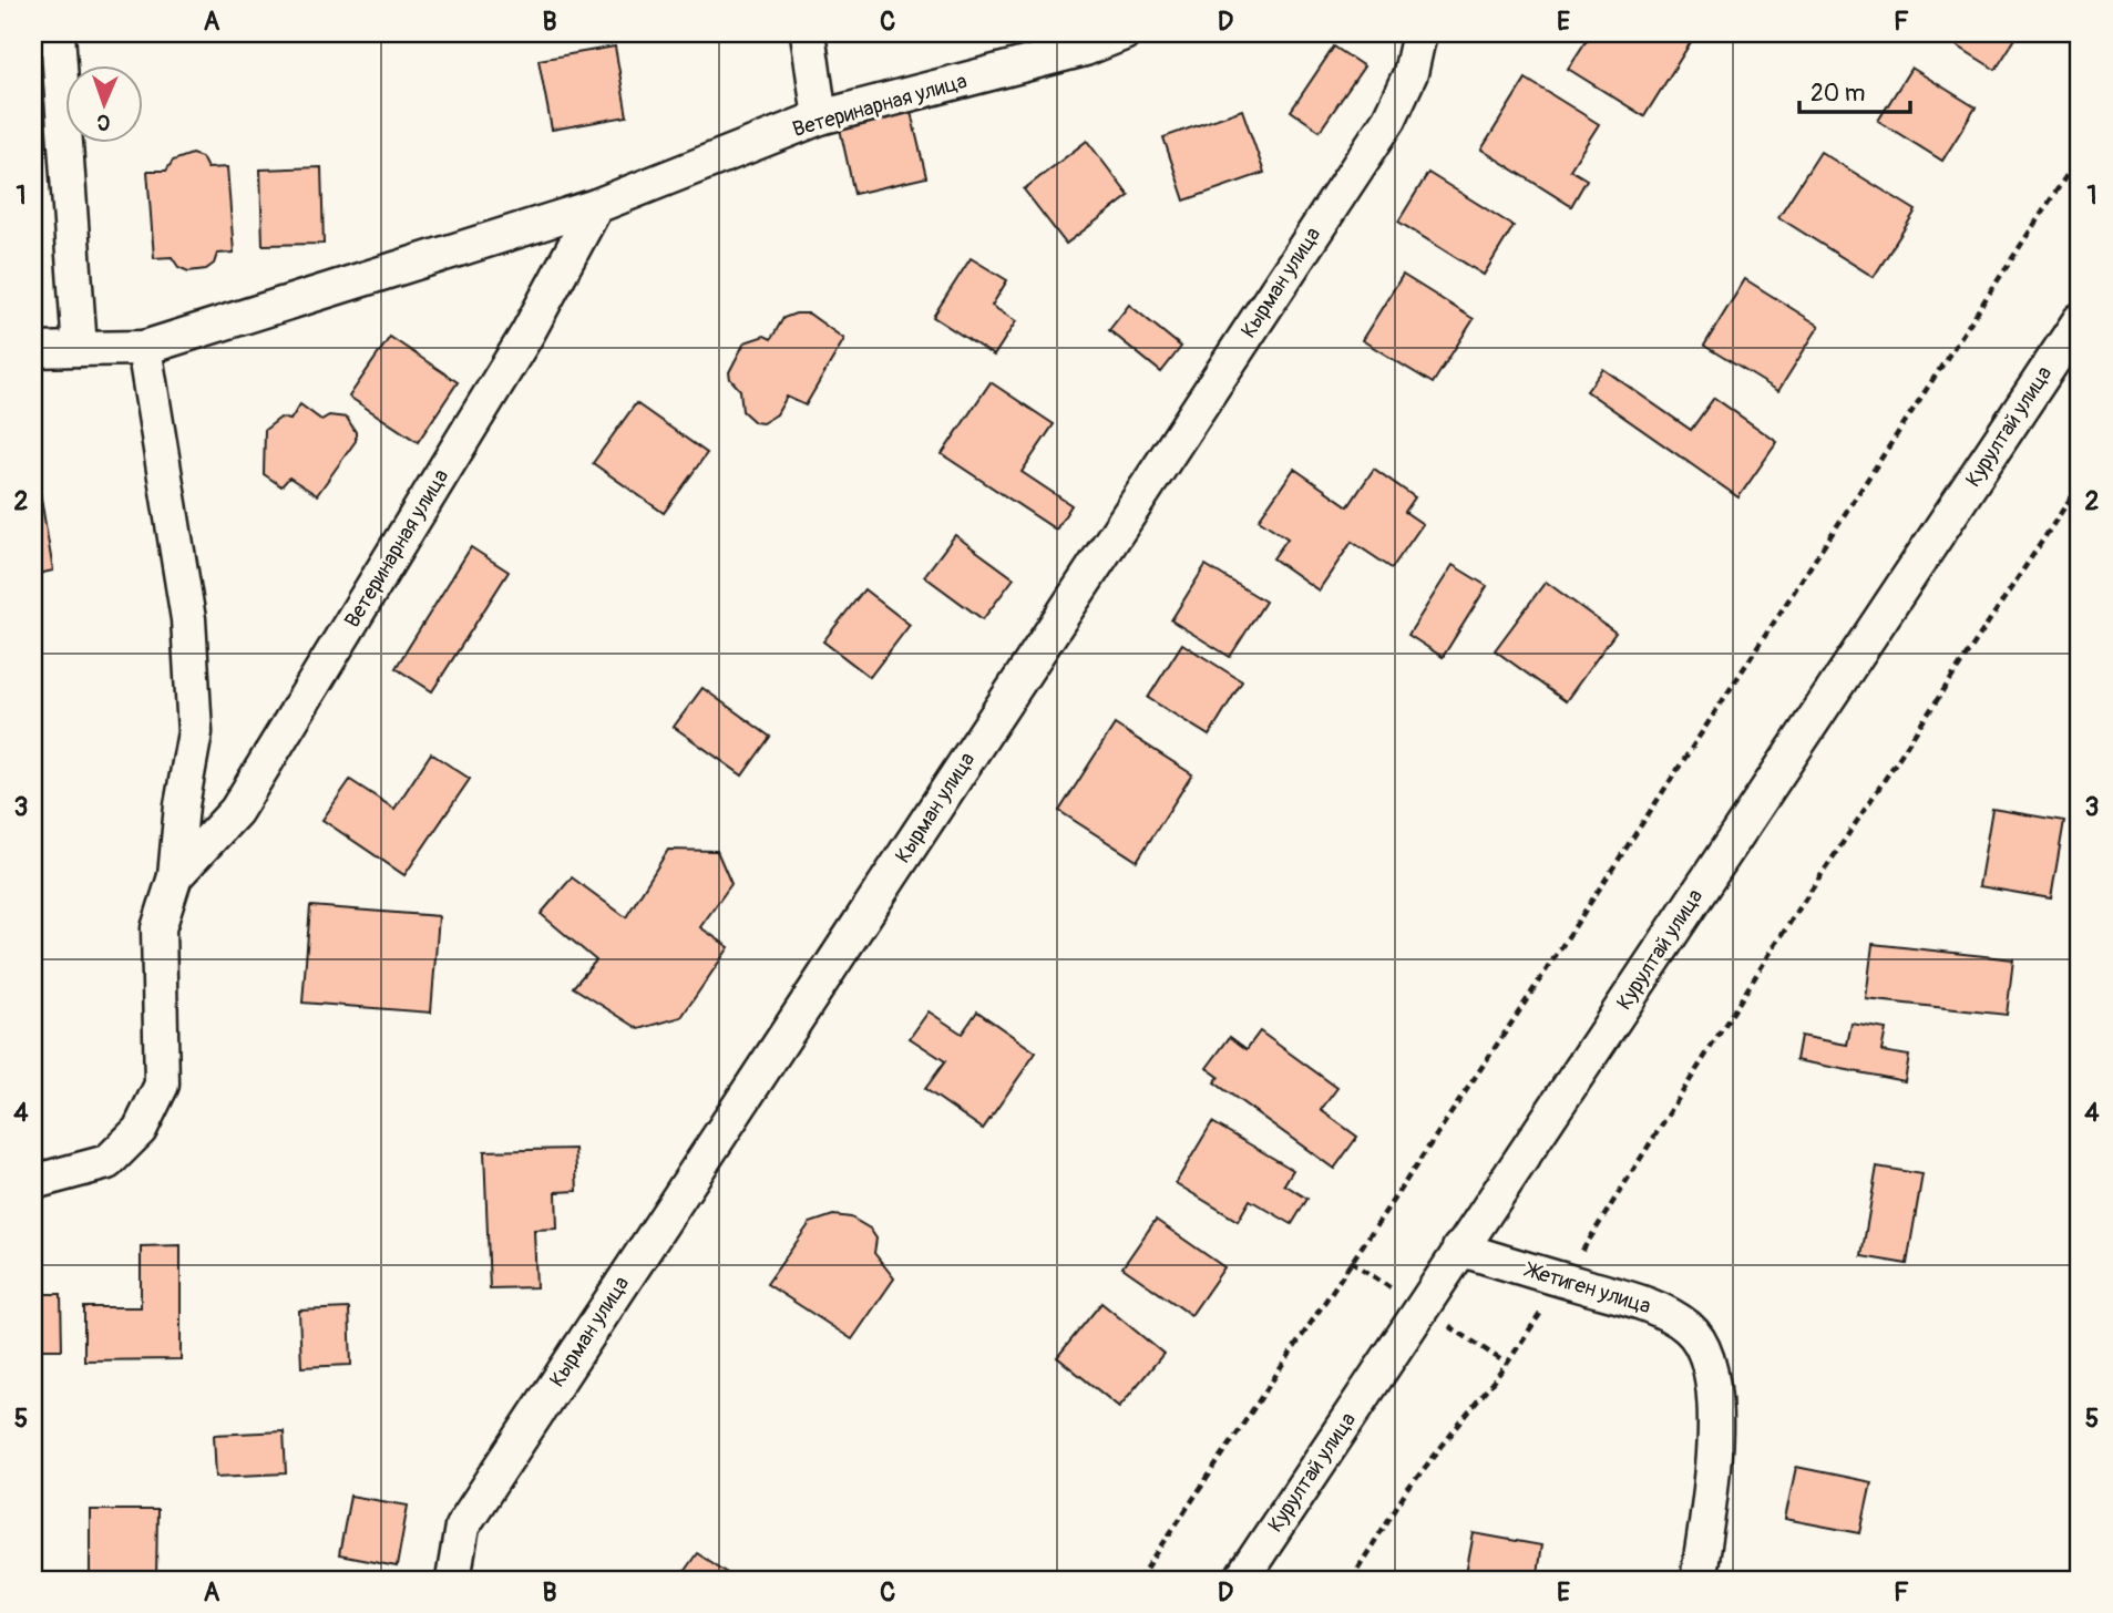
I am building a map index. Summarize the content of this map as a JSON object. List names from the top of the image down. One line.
{"streets":{"street":["Ветеринарная улица","Кырман улица","Курултай улица","Жетиген улица"]},"crossings":[["Курултай улица","Жетиген улица"]],"scale_bar":"20 m","north":"bottom","grid":{"columns":["A","B","C","D","E","F"],"rows":["1","2","3","4","5"]}}
